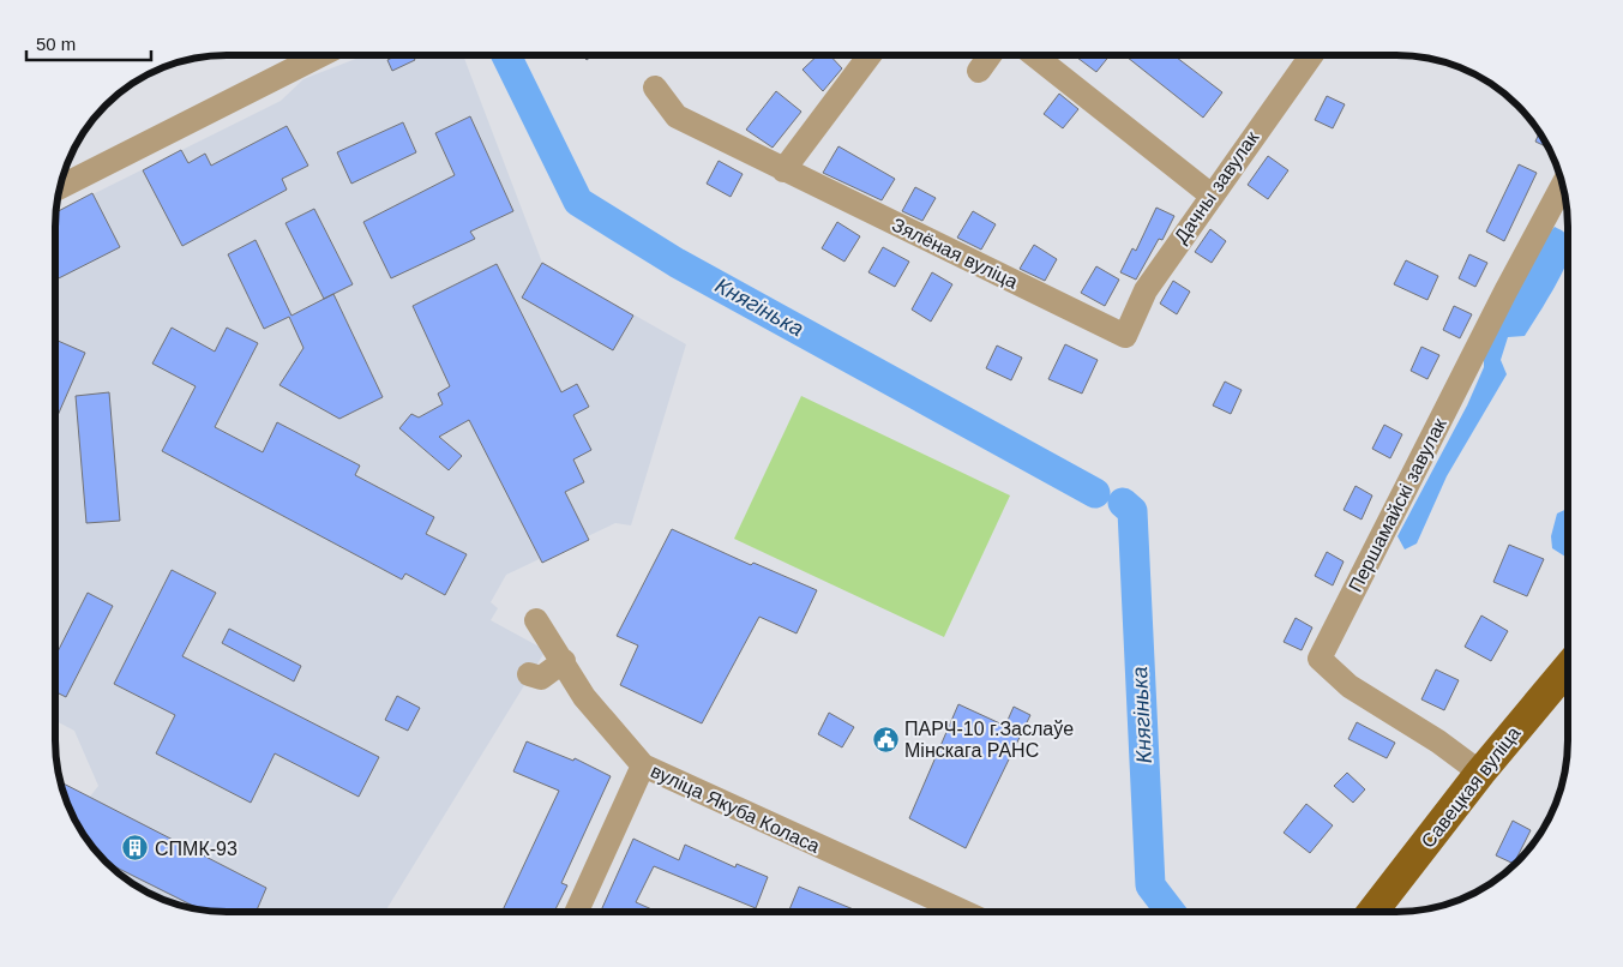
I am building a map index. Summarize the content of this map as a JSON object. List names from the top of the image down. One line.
{"streets":{"main road":["Савецкая вуліца"],"street":["Дачны завулак","Зялёная вуліца","Першамайскі завулак","вуліца Якуба Коласа"]},"crossings":[["Дачны завулак","Зялёная вуліца"],["Першамайскі завулак","Савецкая вуліца"]],"water":["Княгінька"],"places":{"public building":["ПАРЧ-10 г.Заслаўе Мінскага РАНС"],"building":["СПМК-93"]},"scale_bar":"50 m"}
